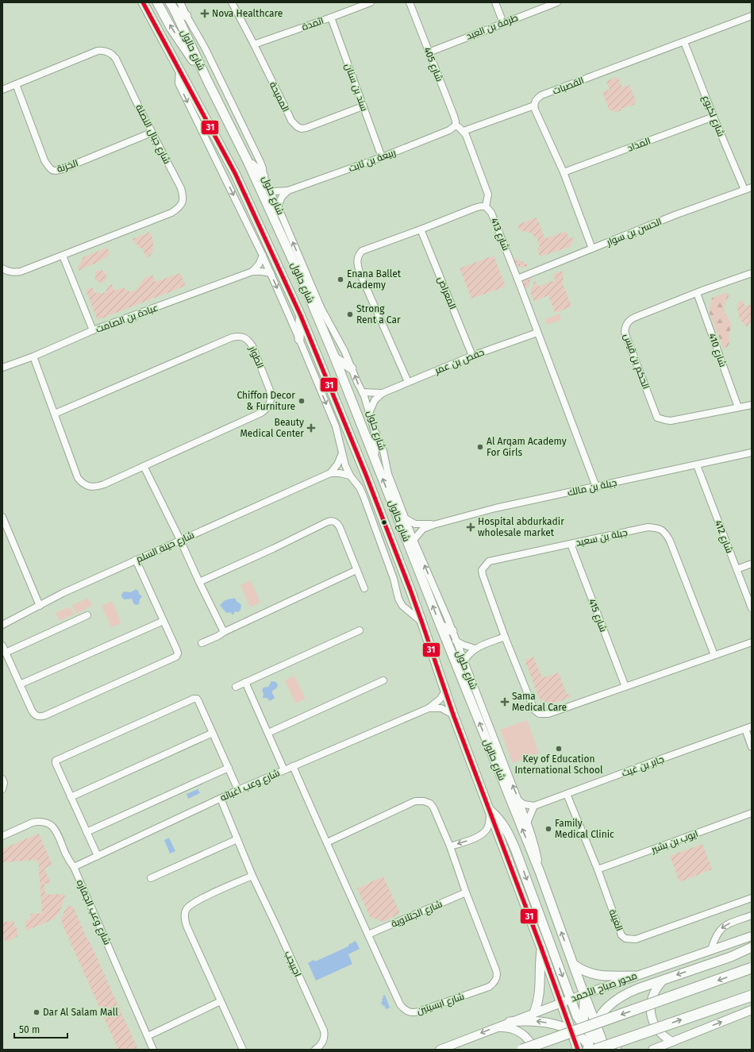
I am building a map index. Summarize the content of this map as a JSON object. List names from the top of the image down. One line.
{"streets":{"main road":["شارع حالول"],"street":["اثمدة","طرفة بن العبد","شارع 405","القصبات","سند بن سنان","المميحة","شارع لكبوع","شارع جبال النصلة","المذاد","ربيعة بن ثابت","الخزنة","شارع حلول","الحسن بن سوار","شارع 413","المعراض","عبادة بن الصامت","شارع 410","الطوار","حفص بن عمر","الحكم بن قيس","جبلة بن مالك","شارع 412","جبلة بن سعيد","شارع حينة السلم","شارع 415","جابر بن غيث","شارع وعب اغباثه","ايوب بن بشير","شارع وعب الجفاره","شارع الجتلاوية","الغينة","اجبيجب","محور صباح الأحمد","شارع ابسيتين"]},"crossings":[["اثمدة","سند بن سنان"],["اثمدة","المميحة"],["طرفة بن العبد","شارع 405"],["شارع حالول","شارع حلول"],["شارع حالول","شارع وعب اغباثه"],["شارع حالول","محور صباح الأحمد"],["شارع 405","ربيعة بن ثابت"],["القصبات","شارع لكبوع"],["سند بن سنان","المميحة"],["سند بن سنان","ربيعة بن ثابت"],["شارع لكبوع","المذاد"],["شارع لكبوع","الحسن بن سوار"],["شارع جبال النصلة","الخزنة"],["ربيعة بن ثابت","شارع حلول"],["شارع حلول","حفص بن عمر"],["شارع حلول","جبلة بن مالك"],["الحسن بن سوار","شارع 413"],["شارع 413","المعراض"],["شارع 413","حفص بن عمر"],["شارع 413","جبلة بن مالك"],["المعراض","حفص بن عمر"],["عبادة بن الصامت","الطوار"],["شارع 410","الحكم بن قيس"],["جبلة بن مالك","شارع 412"],["جبلة بن سعيد","شارع 415"],["جابر بن غيث","الغينة"],["شارع وعب اغباثه","شارع وعب الجفاره"],["شارع وعب اغباثه","اجبيجب"],["شارع وعب اغباثه","شارع ابسيتين"],["ايوب بن بشير","الغينة"],["شارع الجتلاوية","شارع ابسيتين"]],"places":{"health":["Nova Healthcare","Beauty Medical Center","Hospital abdurkadir wholesale market","Sama Medical Care"],"other":["Enana Ballet Academy","Strong Rent a Car","Chiffon Decor & Furniture","Al Arqam Academy For Girls","Key of Education International School","Family Medical Clinic","Dar Al Salam Mall"]},"lines":["transit line 31"],"scale_bar":"50 m"}
